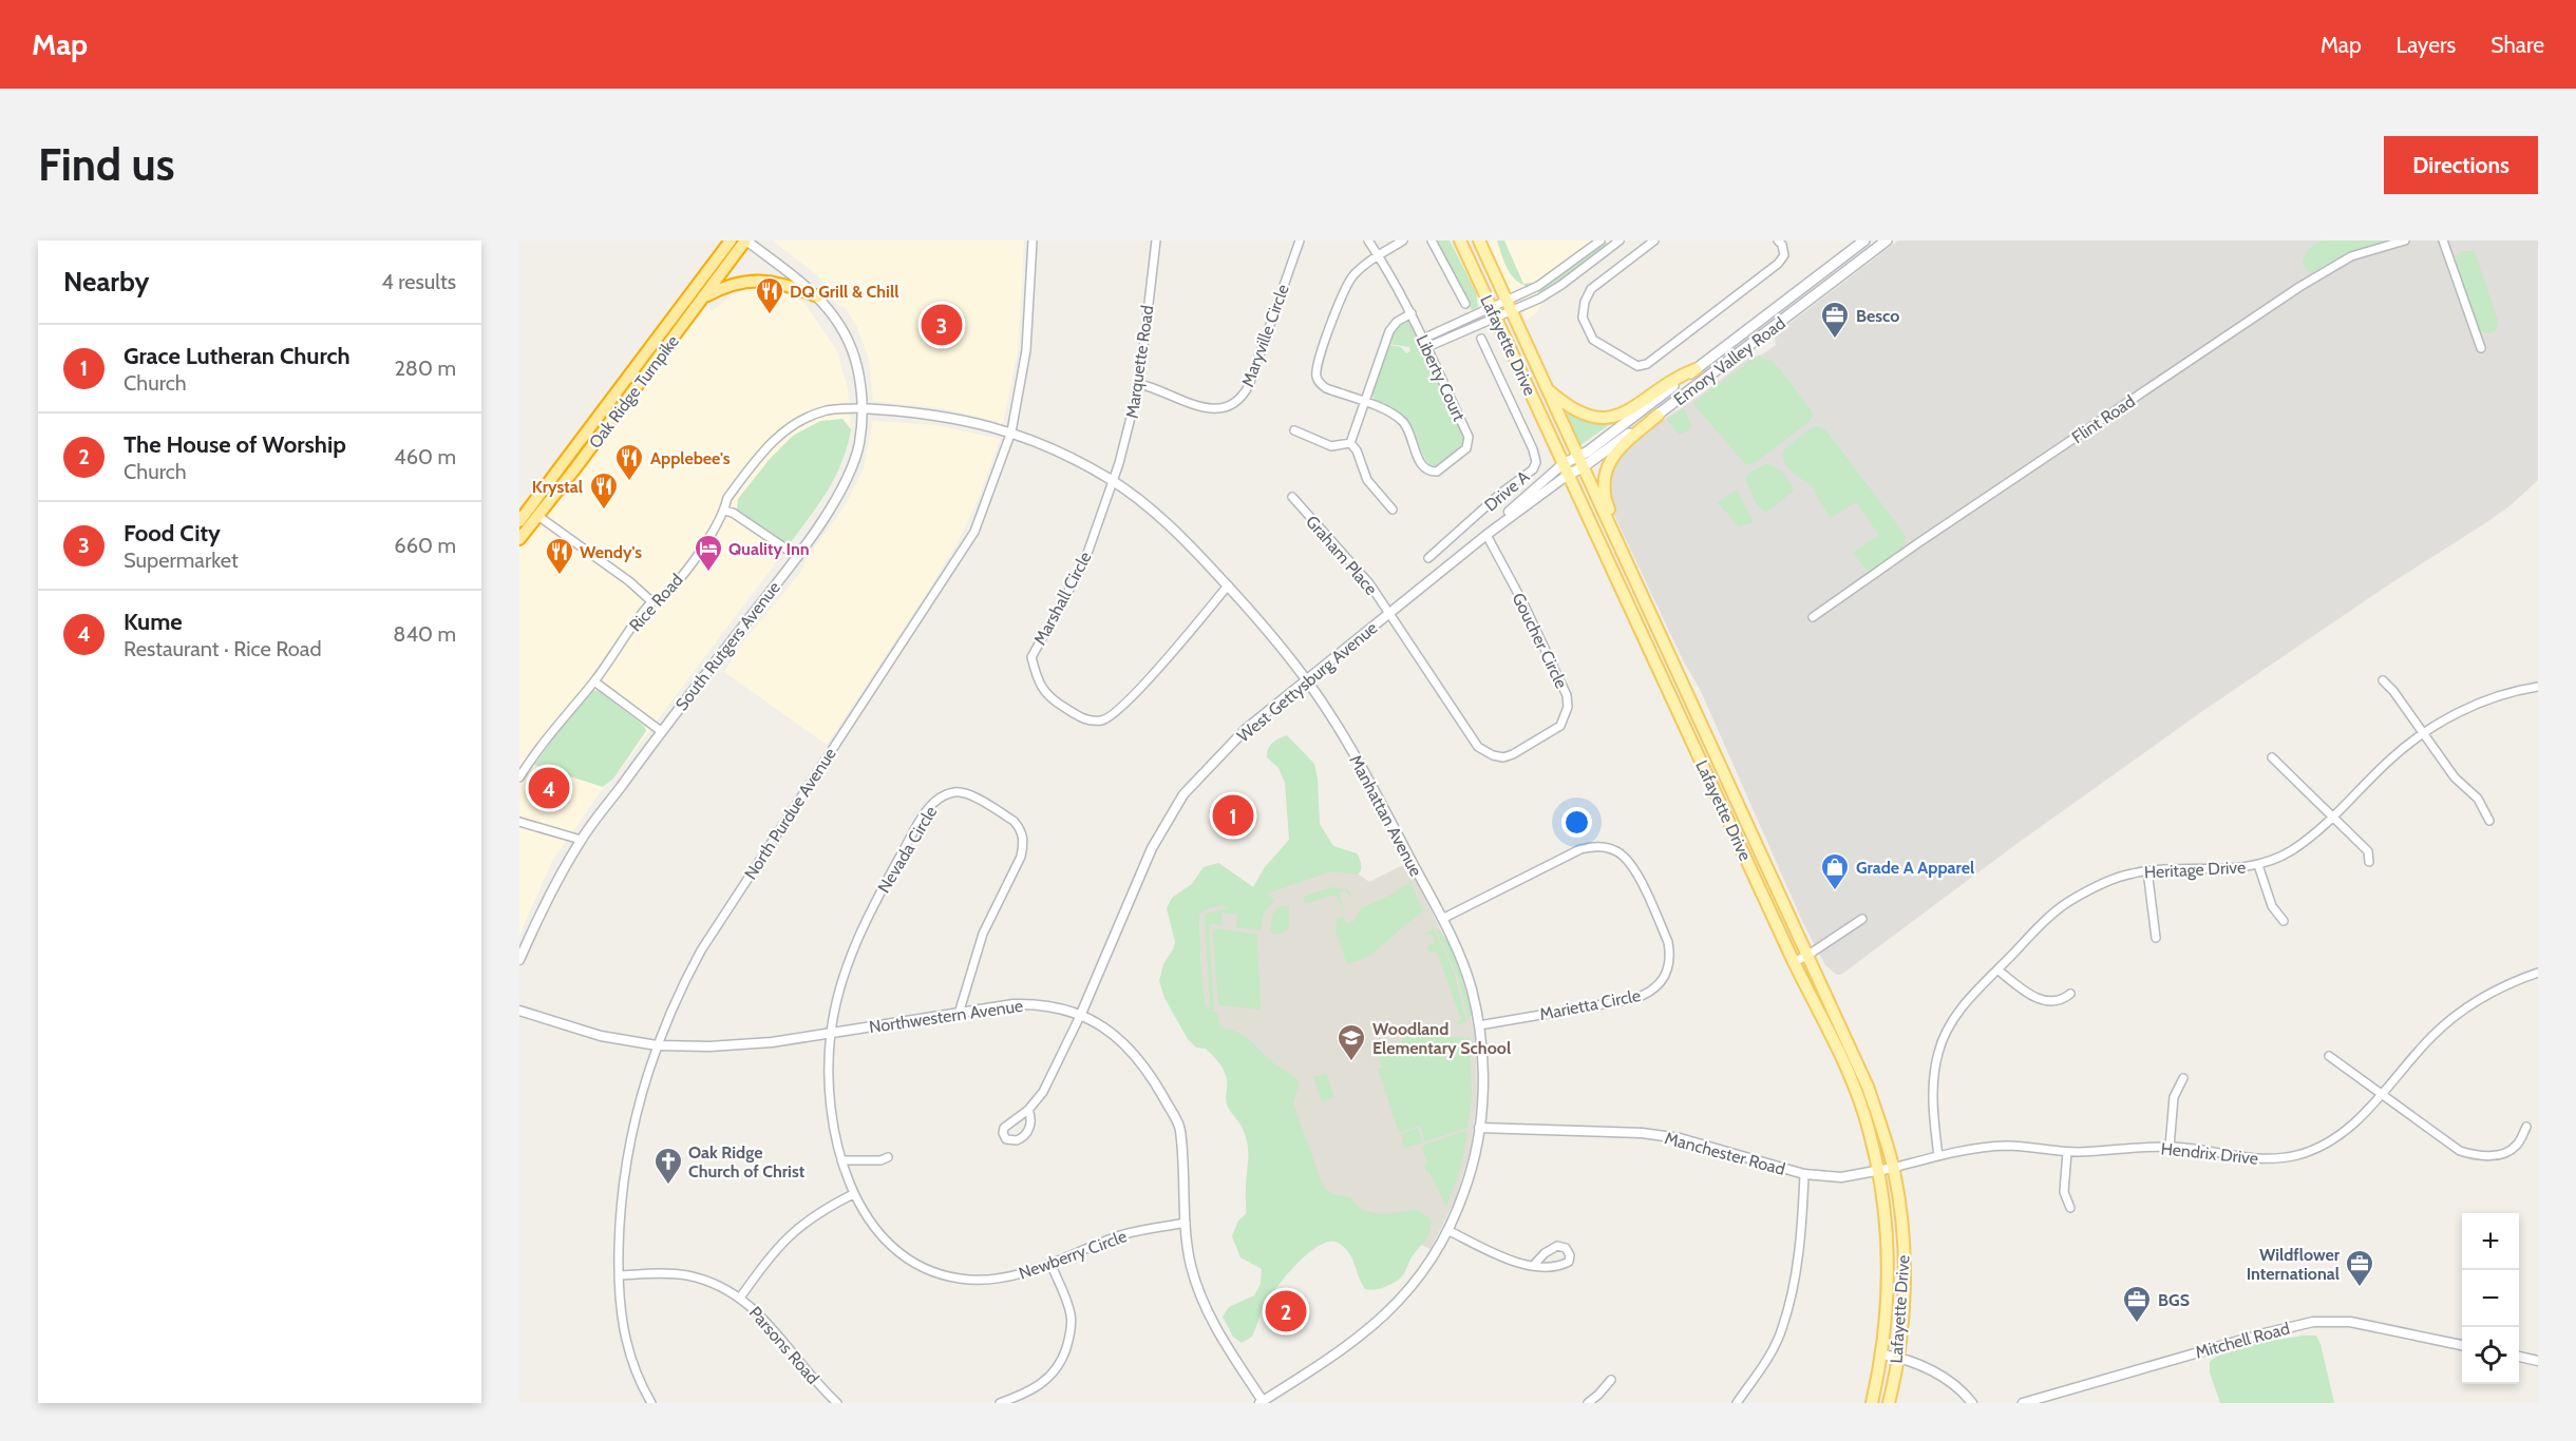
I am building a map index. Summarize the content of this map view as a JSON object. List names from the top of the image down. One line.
{"streets":{"highway":["Oak Ridge Turnpike"],"main road":["Lafayette Drive","Emory Valley Road"],"street":["Maryville Circle","Marquette Road","Liberty Court","Flint Road","Drive A","Graham Place","Marshall Circle","Rice Road","Goucher Circle","South Rutgers Avenue","West Gettysburg Avenue","North Purdue Avenue","Manhattan Avenue","Nevada Circle","Heritage Drive","Marietta Circle","Northwestern Avenue","Manchester Road","Hendrix Drive","Newberry Circle","Mitchell Road","Parsons Road"]},"crossings":[["Maryville Circle","Marquette Road"],["Lafayette Drive","Emory Valley Road"],["Lafayette Drive","West Gettysburg Avenue"],["Lafayette Drive","Manchester Road"],["Lafayette Drive","Hendrix Drive"],["Emory Valley Road","West Gettysburg Avenue"],["Marquette Road","Marshall Circle"],["Marquette Road","Manhattan Avenue"],["Oak Ridge Turnpike","South Rutgers Avenue"],["Graham Place","Goucher Circle"],["Graham Place","West Gettysburg Avenue"],["Marshall Circle","Manhattan Avenue"],["Rice Road","South Rutgers Avenue"],["Rice Road","Manhattan Avenue"],["Goucher Circle","West Gettysburg Avenue"],["South Rutgers Avenue","Manhattan Avenue"],["West Gettysburg Avenue","Manhattan Avenue"],["West Gettysburg Avenue","Northwestern Avenue"],["North Purdue Avenue","Manhattan Avenue"],["North Purdue Avenue","Northwestern Avenue"],["North Purdue Avenue","Parsons Road"],["Manhattan Avenue","Marietta Circle"],["Manhattan Avenue","Northwestern Avenue"],["Manhattan Avenue","Manchester Road"],["Nevada Circle","Northwestern Avenue"],["Nevada Circle","Newberry Circle"],["Heritage Drive","Hendrix Drive"],["Northwestern Avenue","Newberry Circle"],["Manchester Road","Hendrix Drive"]],"places":{"restaurant":["DQ Grill & Chill","Applebee's","Krystal","Wendy's"],"office":["Besco","Wildflower International","BGS"],"hotel":["Quality Inn"],"shop":["Grade A Apparel"],"school or university":["Woodland Elementary School"],"church":["Oak Ridge Church of Christ"]},"page":{"header":"Map","nav":["Map","Layers","Share"],"buttons":"Directions","title":"Find us","heading":["Nearby","4 results"],"pins":["3","4","1","2"],"list":[{"mark":"1","name":"Grace Lutheran Church","note":"Church","value":"280 m"},{"mark":"2","name":"The House of Worship","note":"Church","value":"460 m"},{"mark":"3","name":"Food City","note":"Supermarket","value":"660 m"},{"mark":"4","name":"Kume","note":"Restaurant · Rice Road","value":"840 m"}],"map_buttons":["+","−"]}}
